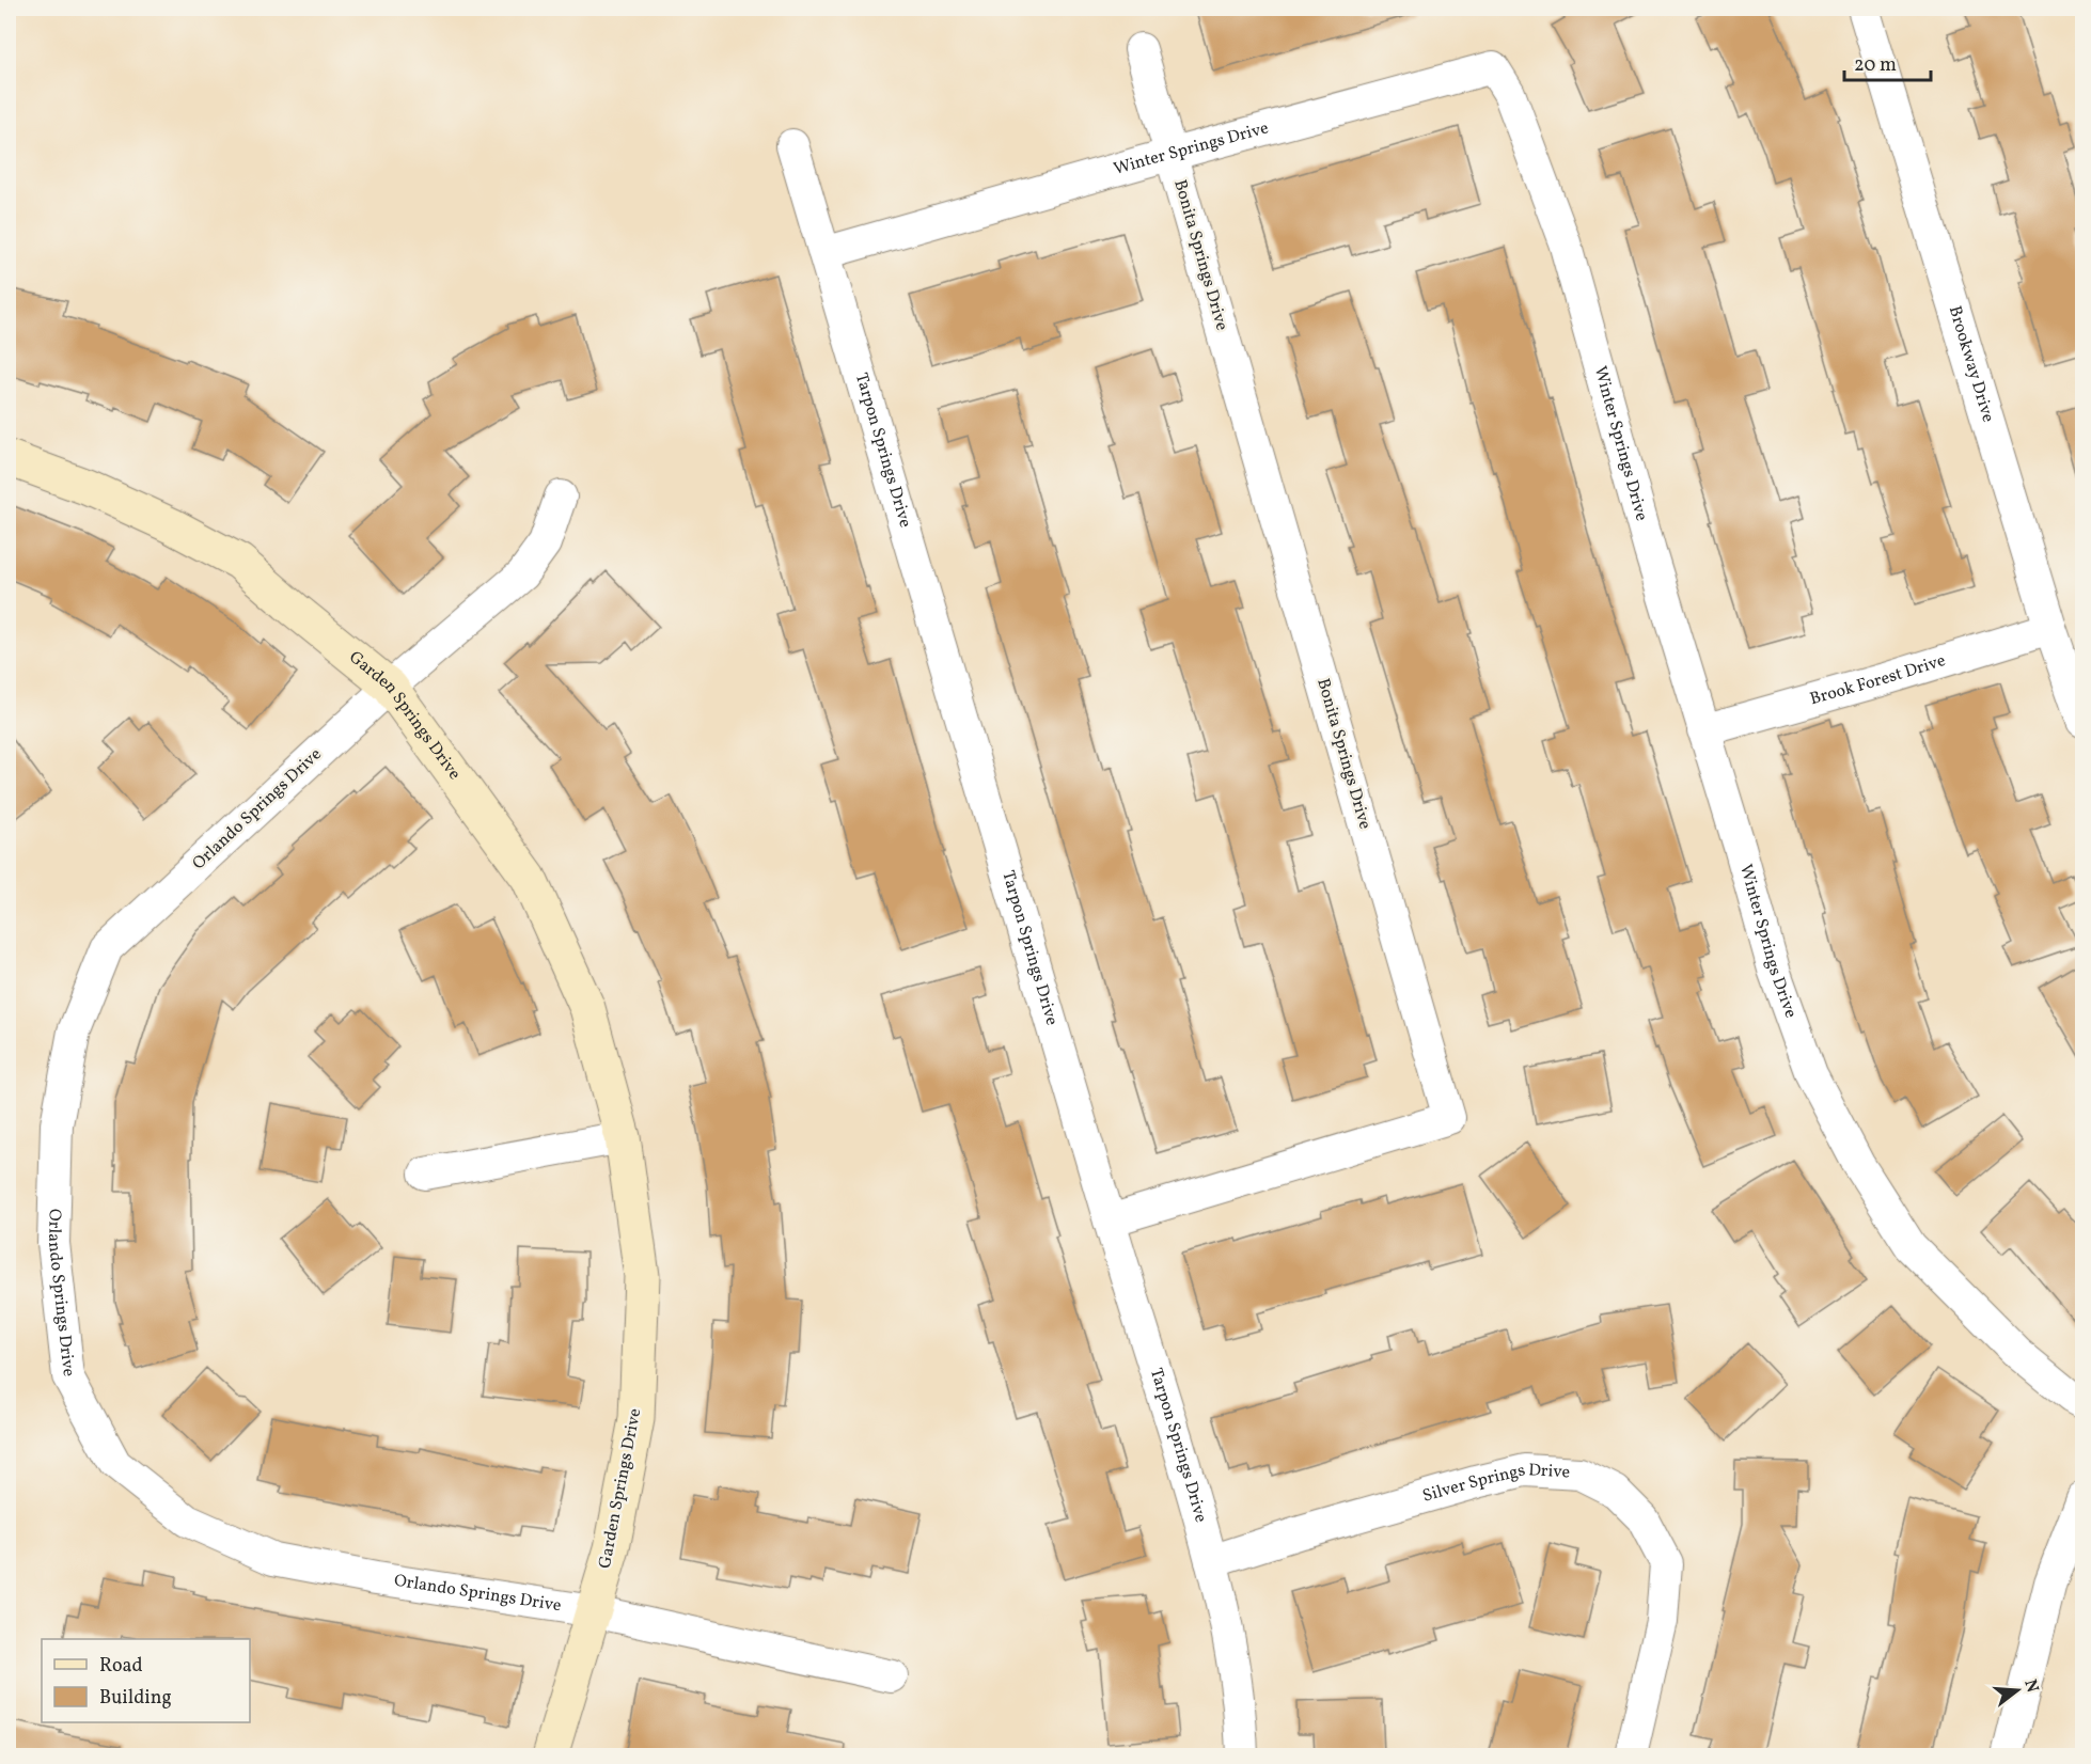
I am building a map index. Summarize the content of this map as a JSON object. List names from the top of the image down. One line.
{"streets":{"street":["Winter Springs Drive","Bonita Springs Drive","Brookway Drive","Tarpon Springs Drive","Brook Forest Drive","Garden Springs Drive","Orlando Springs Drive","Silver Springs Drive"]},"crossings":[["Winter Springs Drive","Bonita Springs Drive"],["Winter Springs Drive","Tarpon Springs Drive"],["Winter Springs Drive","Brook Forest Drive"],["Bonita Springs Drive","Tarpon Springs Drive"],["Brookway Drive","Brook Forest Drive"],["Tarpon Springs Drive","Silver Springs Drive"],["Garden Springs Drive","Orlando Springs Drive"]],"legend":["Road","Building"],"scale_bar":"20 m","north":"right"}
